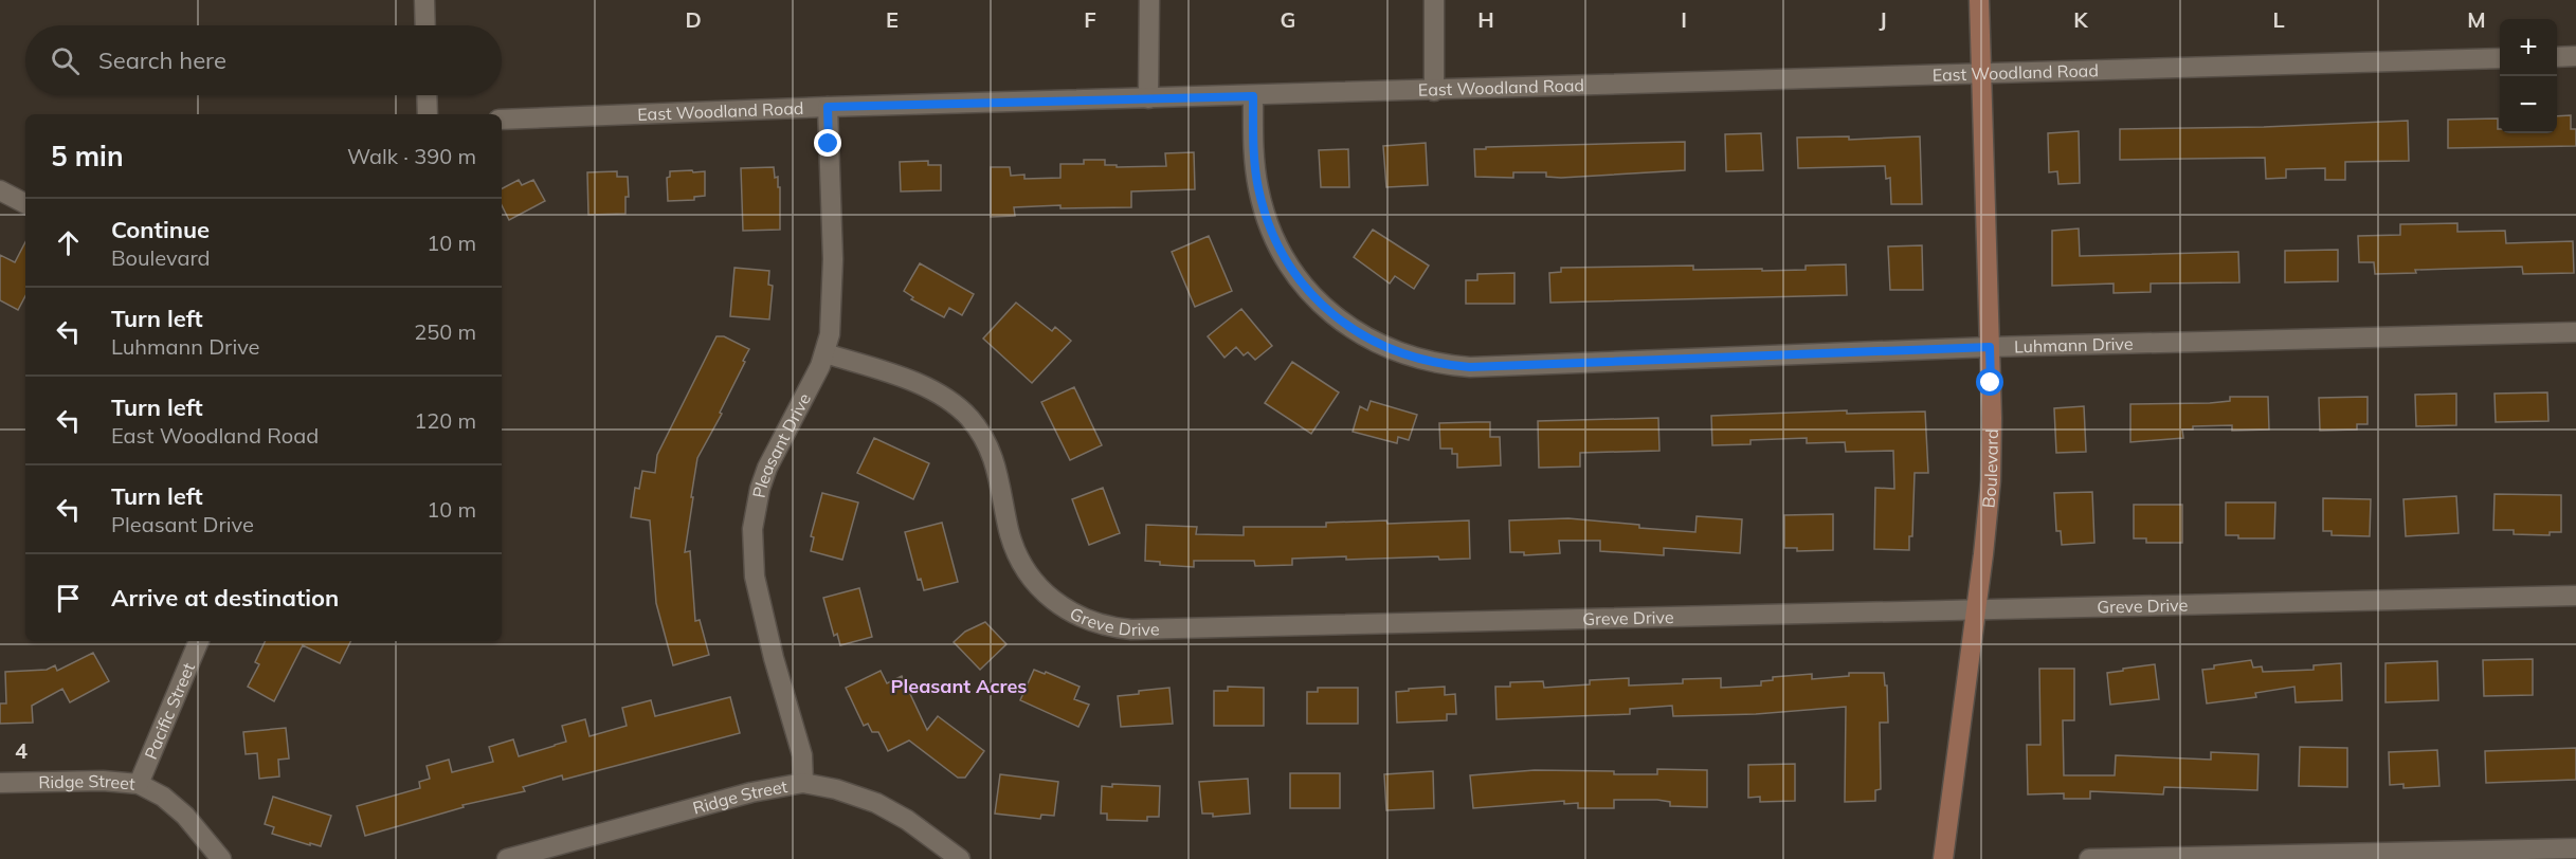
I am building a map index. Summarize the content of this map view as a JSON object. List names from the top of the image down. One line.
{"streets":{"street":["East Woodland Road","Luhmann Drive","Pleasant Drive","Boulevard","Greve Drive","Pacific Street","Ridge Street"]},"crossings":[["East Woodland Road","Luhmann Drive"],["East Woodland Road","Pleasant Drive"],["East Woodland Road","Boulevard"],["Luhmann Drive","Boulevard"],["Pleasant Drive","Greve Drive"],["Pleasant Drive","Ridge Street"],["Boulevard","Greve Drive"],["Pacific Street","Ridge Street"]],"districts":["Pleasant Acres"],"page":{"map_buttons":["+","−"],"search":"Search here","heading":["5 min","Walk · 390 m"],"list":[["Continue","Boulevard","10 m"],["Turn left","Luhmann Drive","250 m"],["Turn left","East Woodland Road","120 m"],["Turn left","Pleasant Drive","10 m"],"Arrive at destination"]},"grid":{"columns":["D","E","F","G","H","I","J","K","L","M"],"rows":["4"]}}
